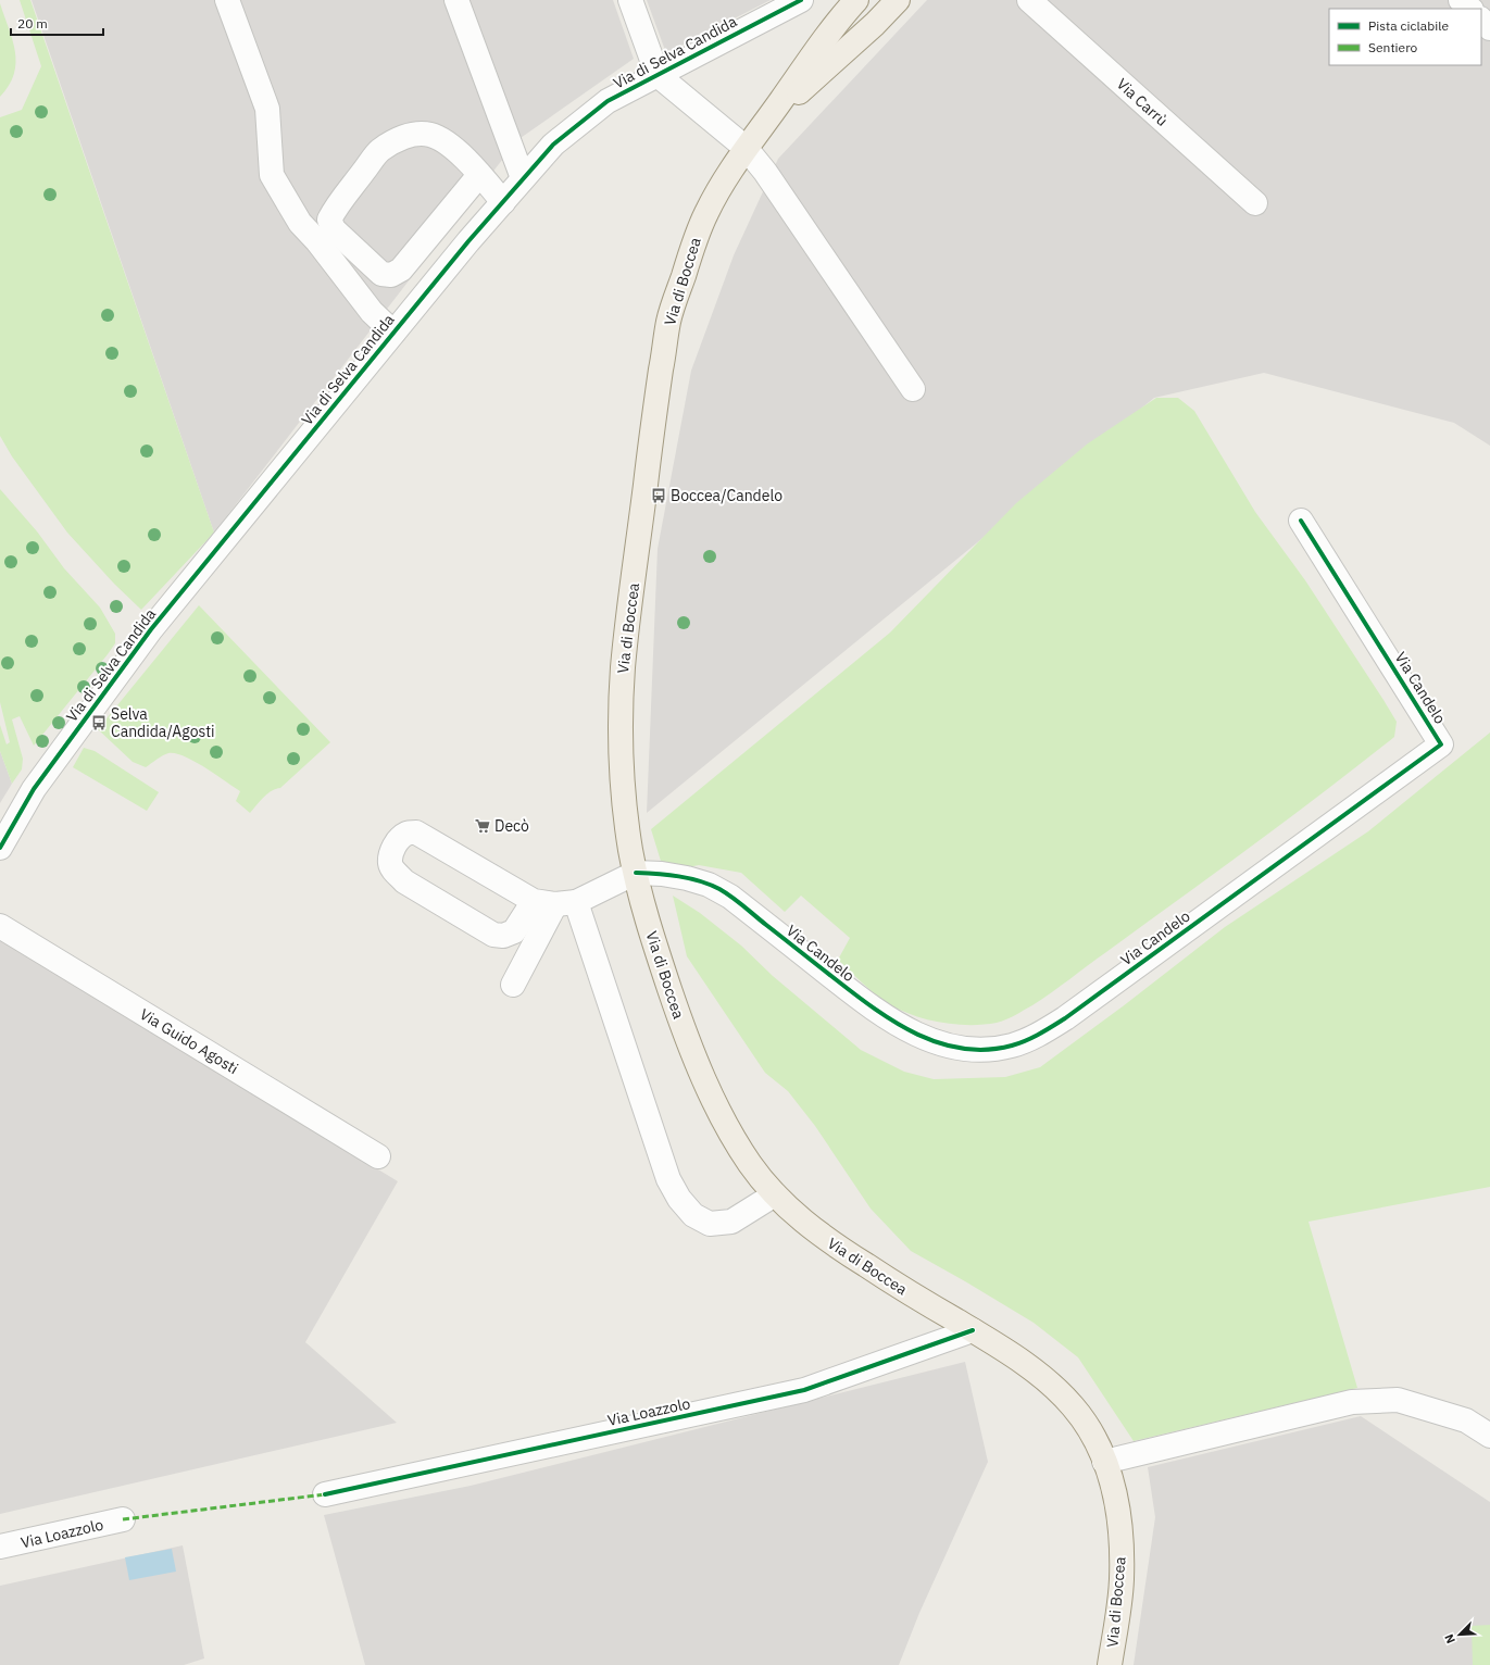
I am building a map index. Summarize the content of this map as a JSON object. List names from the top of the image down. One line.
{"streets":{"main road":["Via di Boccea"],"street":["Via di Selva Candida","Via Carrù","Via Candelo","Via Guido Agosti","Via Loazzolo"]},"crossings":[["Via di Selva Candida","Via di Boccea"],["Via di Boccea","Via Candelo"],["Via di Boccea","Via Loazzolo"]],"places":{"bus stop":["Boccea/Candelo","Selva Candida/Agosti"],"supermarket":["Decò"]},"legend":["Pista ciclabile","Sentiero"],"scale_bar":"20 m","north":"bottom left"}
